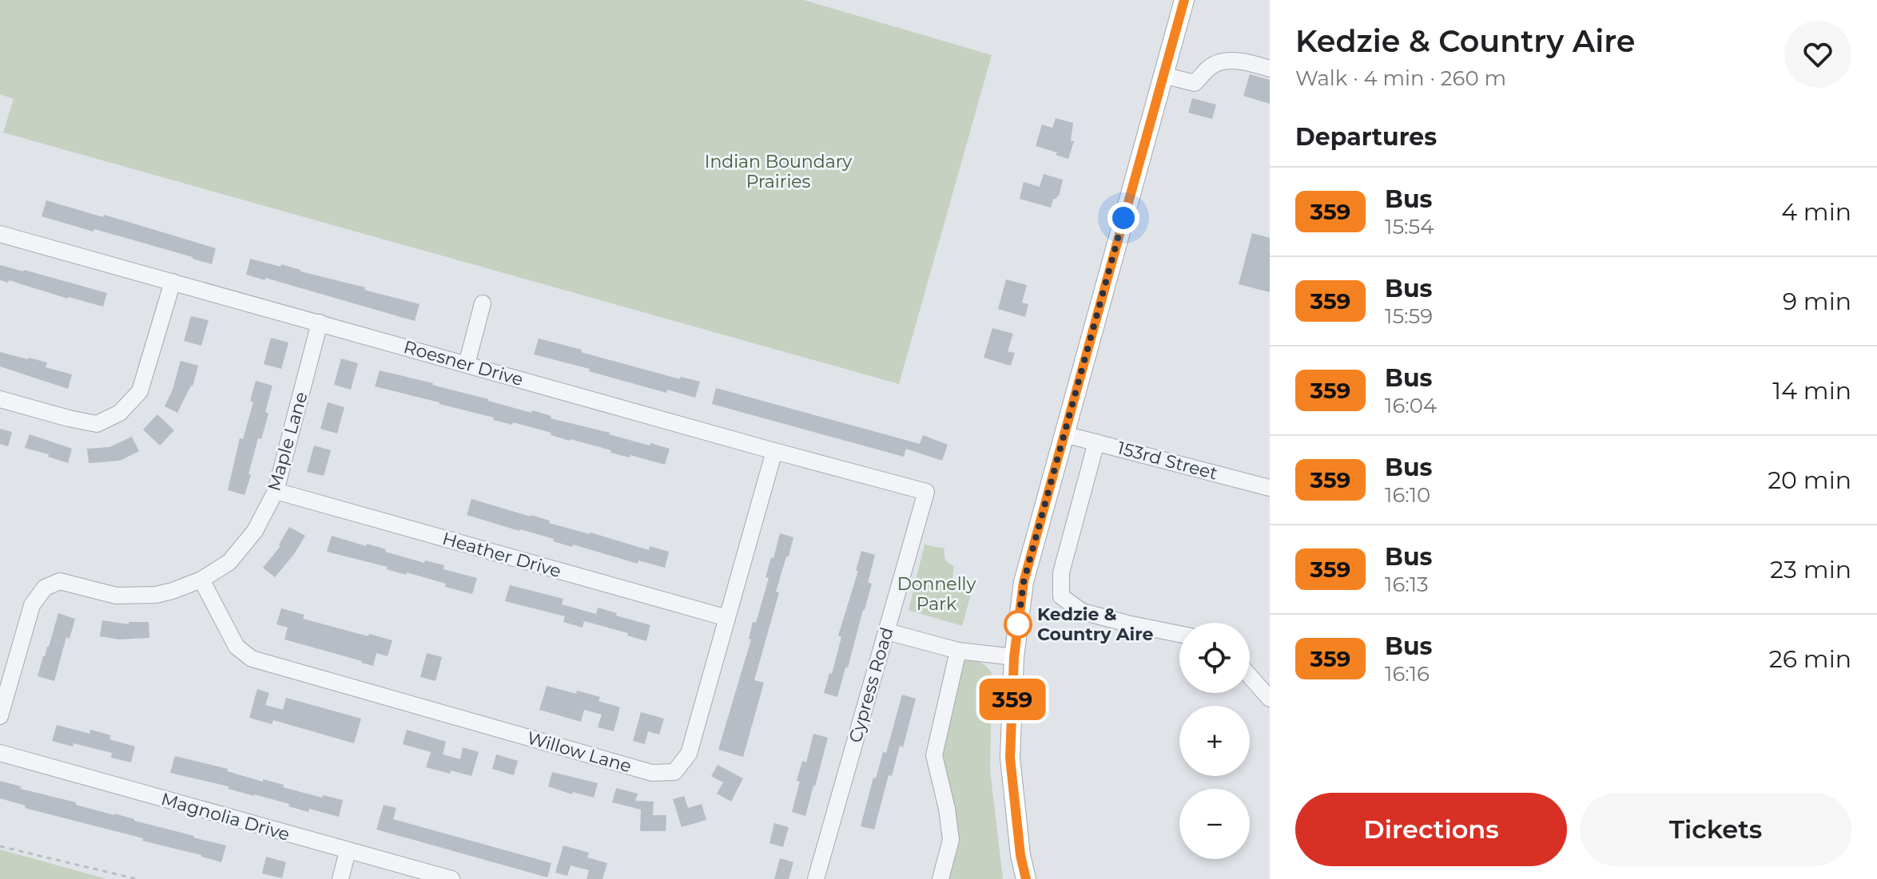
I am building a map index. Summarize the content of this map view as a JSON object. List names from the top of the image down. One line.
{"streets":{"street":["Roesner Drive","Maple Lane","153rd Street","Heather Drive","Cypress Road","Willow Lane","Magnolia Drive"]},"crossings":[["Roesner Drive","Maple Lane"],["Roesner Drive","Cypress Road"],["Roesner Drive","Willow Lane"],["Maple Lane","Heather Drive"],["Maple Lane","Willow Lane"],["Heather Drive","Willow Lane"]],"parks":["Indian Boundary Prairies","Donnelly Park"],"places":["Kedzie & Country Aire"],"lines":["bus line 359"],"page":{"on_map":"359","heading":[["Kedzie & Country Aire","Walk · 4 min · 260 m"],"Departures"],"list":[{"mark":"359","name":"Bus","note":"15:54","value":"4 min"},{"mark":"359","name":"Bus","note":"15:59","value":"9 min"},{"mark":"359","name":"Bus","note":"16:04","value":"14 min"},{"mark":"359","name":"Bus","note":"16:10","value":"20 min"},{"mark":"359","name":"Bus","note":"16:13","value":"23 min"},{"mark":"359","name":"Bus","note":"16:16","value":"26 min"}],"map_buttons":["+","−"],"buttons":["Directions","Tickets"]}}
